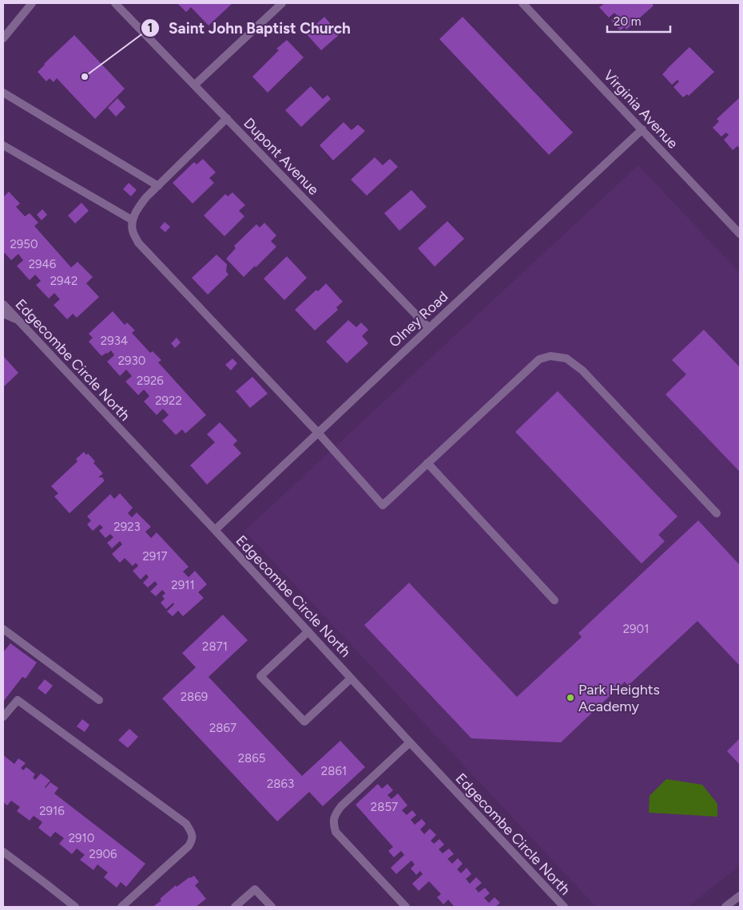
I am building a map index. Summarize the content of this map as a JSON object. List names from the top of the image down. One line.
{"streets":{"street":["Virginia Avenue","Dupont Avenue","Olney Road","Edgecombe Circle North"]},"crossings":[["Virginia Avenue","Olney Road"],["Dupont Avenue","Olney Road"],["Olney Road","Edgecombe Circle North"]],"places":["Saint John Baptist Church","Park Heights Academy"],"house_numbers":["2950","2946","2942","2934","2930","2926","2922","2923","2917","2911","2901","2871","2869","2867","2865","2861","2863","2857","2916","2910","2906"],"scale_bar":"20 m"}
